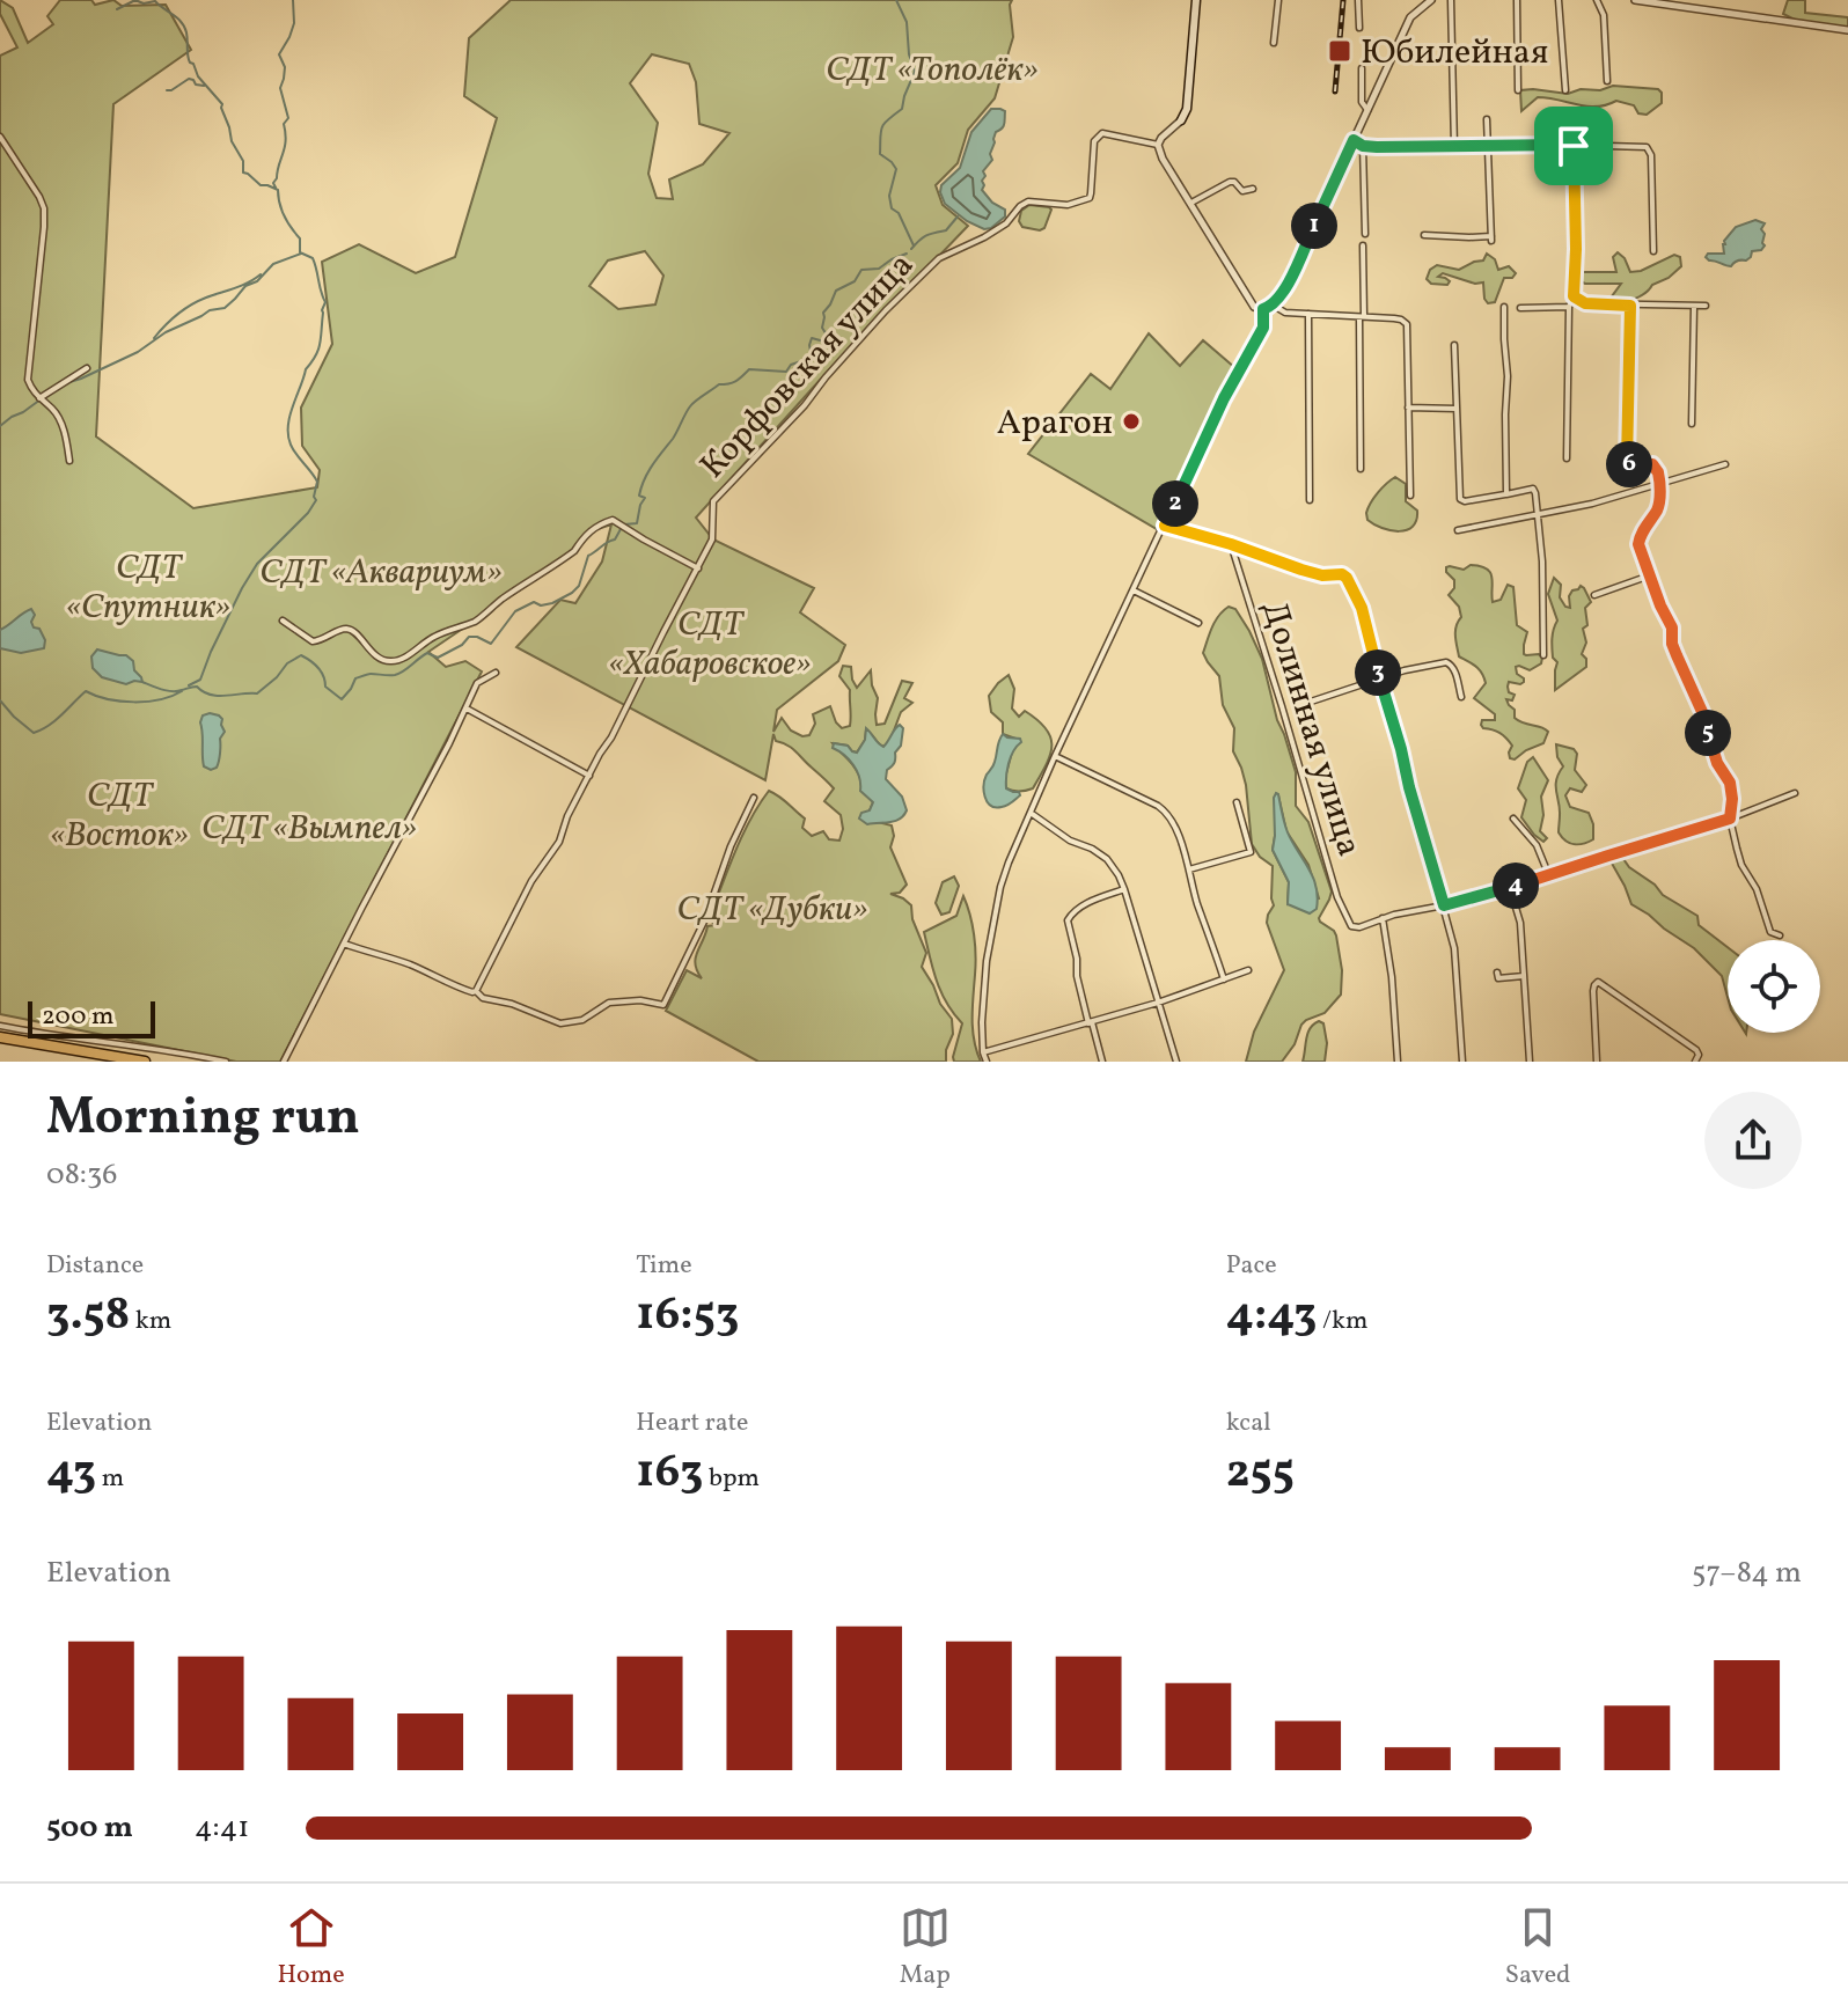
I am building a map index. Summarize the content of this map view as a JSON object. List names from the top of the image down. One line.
{"streets":{"street":["Корфовская улица","Долинная улица"]},"parks":["СДТ «Тополёк»","СДТ «Спутник»","СДТ «Аквариум»","СДТ «Хабаровское»","СДТ «Восток»","СДТ «Вымпел»","СДТ «Дубки»"],"places":{"transit":["Юбилейная"],"other":["Арагон"]},"scale_bar":"200 m","page":{"pins":["1","6","2","3","5","4"],"scale":"200 m","heading":["Morning run","08:36"],"stats":[["Distance","3.58 km"],["Time","16:53"],["Pace","4:43 /km"],["Elevation","43 m"],["Heart rate","163 bpm"],["kcal","255"]],"chart":["Elevation","57–84 m"],"list":[{"name":"500 m","note":"4:41"}],"tabs":["Home","Map","Saved"]}}
